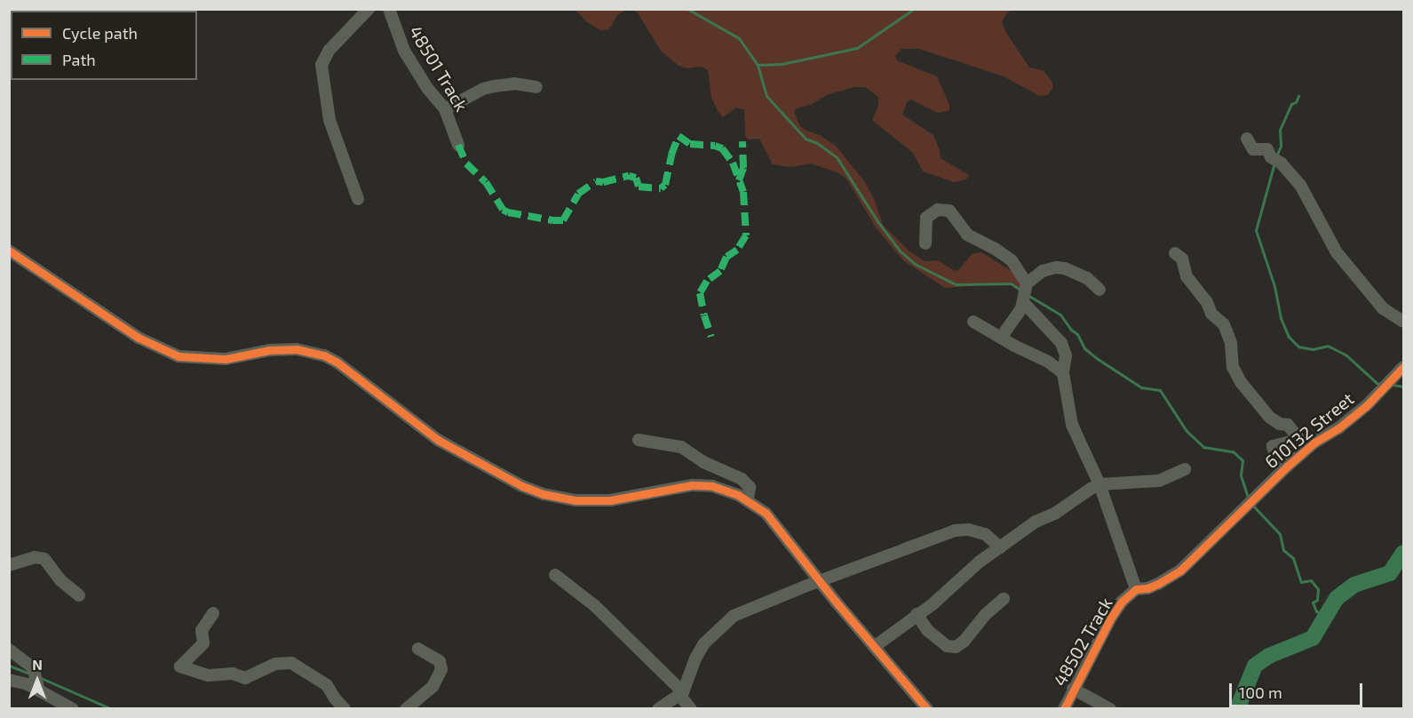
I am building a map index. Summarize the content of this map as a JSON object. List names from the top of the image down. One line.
{"streets":{"street":["48501 Track","610132 Street","48502 Track"]},"crossings":[["610132 Street","48502 Track"]],"legend":["Cycle path","Path"],"scale_bar":"100 m","north":"top"}
